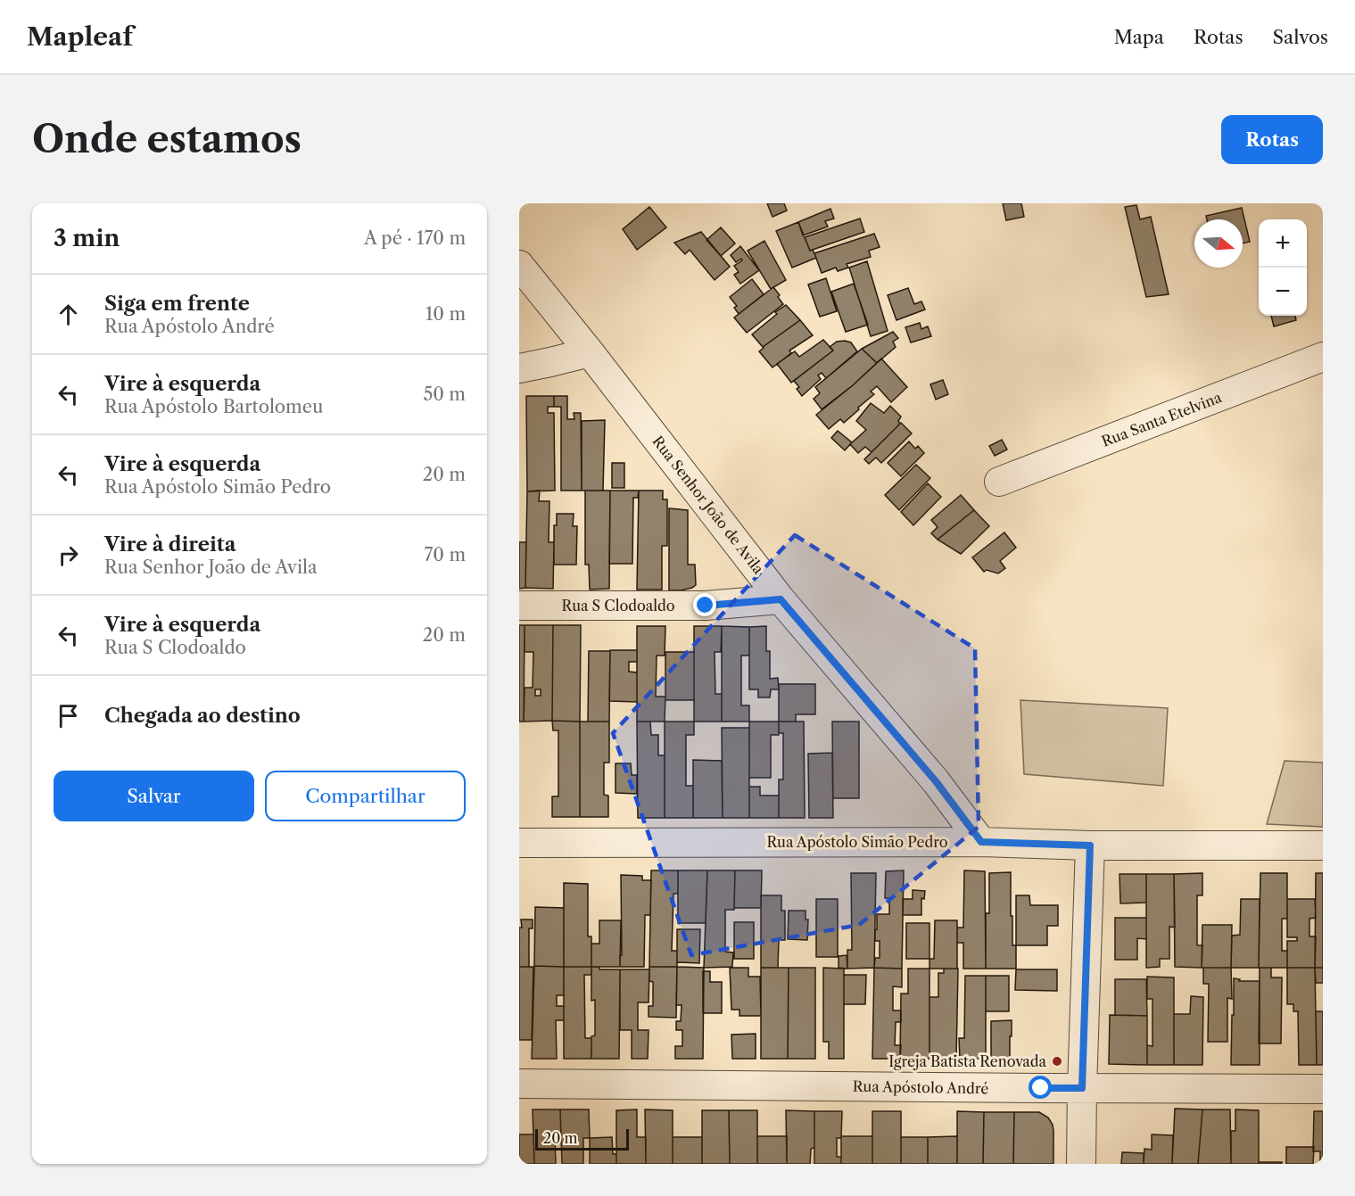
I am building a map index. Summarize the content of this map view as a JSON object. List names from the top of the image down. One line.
{"streets":{"street":["Rua Santa Etelvina","Rua Senhor João de Avila","Rua S Clodoaldo","Rua Apóstolo Simão Pedro","Rua Apóstolo André"]},"crossings":[["Rua Senhor João de Avila","Rua S Clodoaldo"],["Rua Senhor João de Avila","Rua Apóstolo Simão Pedro"]],"places":["Igreja Batista Renovada"],"scale_bar":"20 m","north":"right","page":{"header":"Mapleaf","nav":["Mapa","Rotas","Salvos"],"buttons":["Rotas",["Salvar","Compartilhar"]],"title":"Onde estamos","heading":["3 min","A pé · 170 m"],"map_buttons":["+","−"],"list":[["Siga em frente","Rua Apóstolo André","10 m"],["Vire à esquerda","Rua Apóstolo Bartolomeu","50 m"],["Vire à esquerda","Rua Apóstolo Simão Pedro","20 m"],["Vire à direita","Rua Senhor João de Avila","70 m"],["Vire à esquerda","Rua S Clodoaldo","20 m"],"Chegada ao destino"],"scale":"20 m"}}
